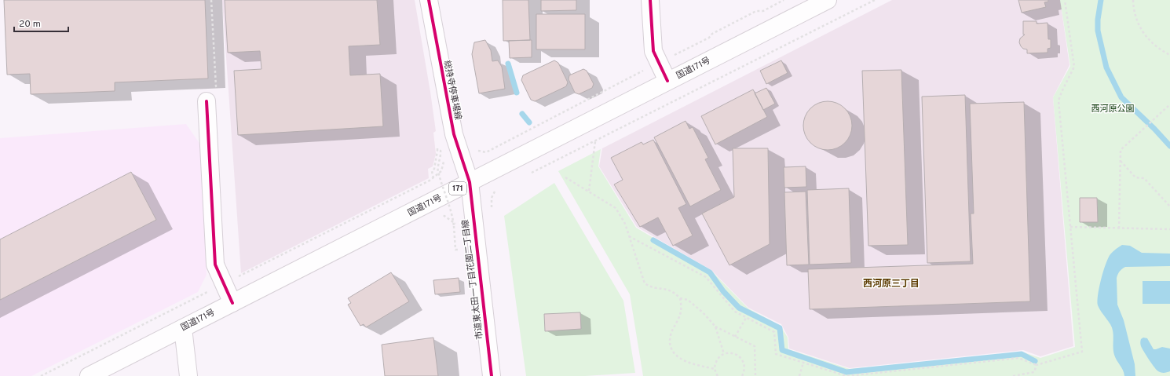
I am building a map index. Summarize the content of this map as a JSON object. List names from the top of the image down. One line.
{"streets":{"main road":["国道171号","総持寺停車場線","171","市道東太田一丁目花園二丁目線"]},"crossings":[["国道171号","総持寺停車場線"],["国道171号","市道東太田一丁目花園二丁目線"],["総持寺停車場線","市道東太田一丁目花園二丁目線"]],"districts":["西河原三丁目"],"parks":["西河原公園"],"scale_bar":"20 m"}
